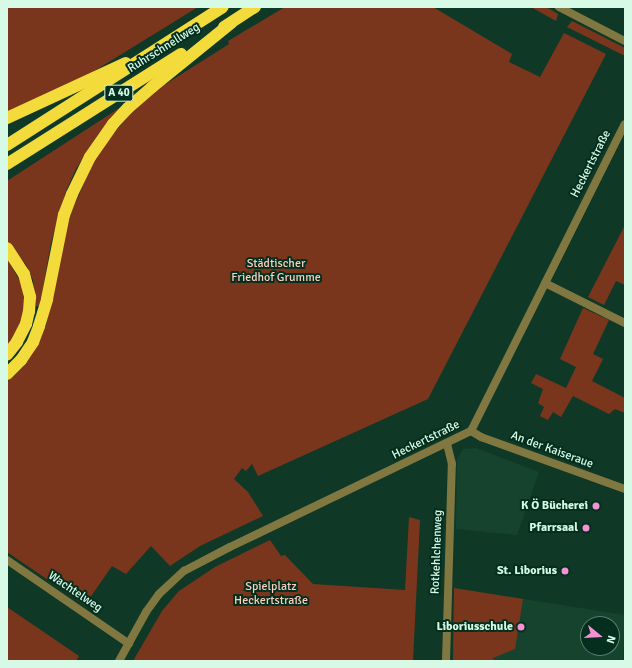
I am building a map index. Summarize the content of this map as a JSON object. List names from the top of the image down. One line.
{"streets":{"highway":["Ruhrschnellweg","A 40"],"street":["Heckertstraße","An der Kaiseraue","Rotkehlchenweg","Wachtelweg"]},"crossings":[["Heckertstraße","An der Kaiseraue"],["Heckertstraße","Rotkehlchenweg"],["Heckertstraße","Wachtelweg"]],"parks":["Städtischer Friedhof Grumme","Spielplatz Heckertstraße"],"places":["K Ö Bücherei","Pfarrsaal","St. Liborius","Liboriusschule"],"north":"right"}
